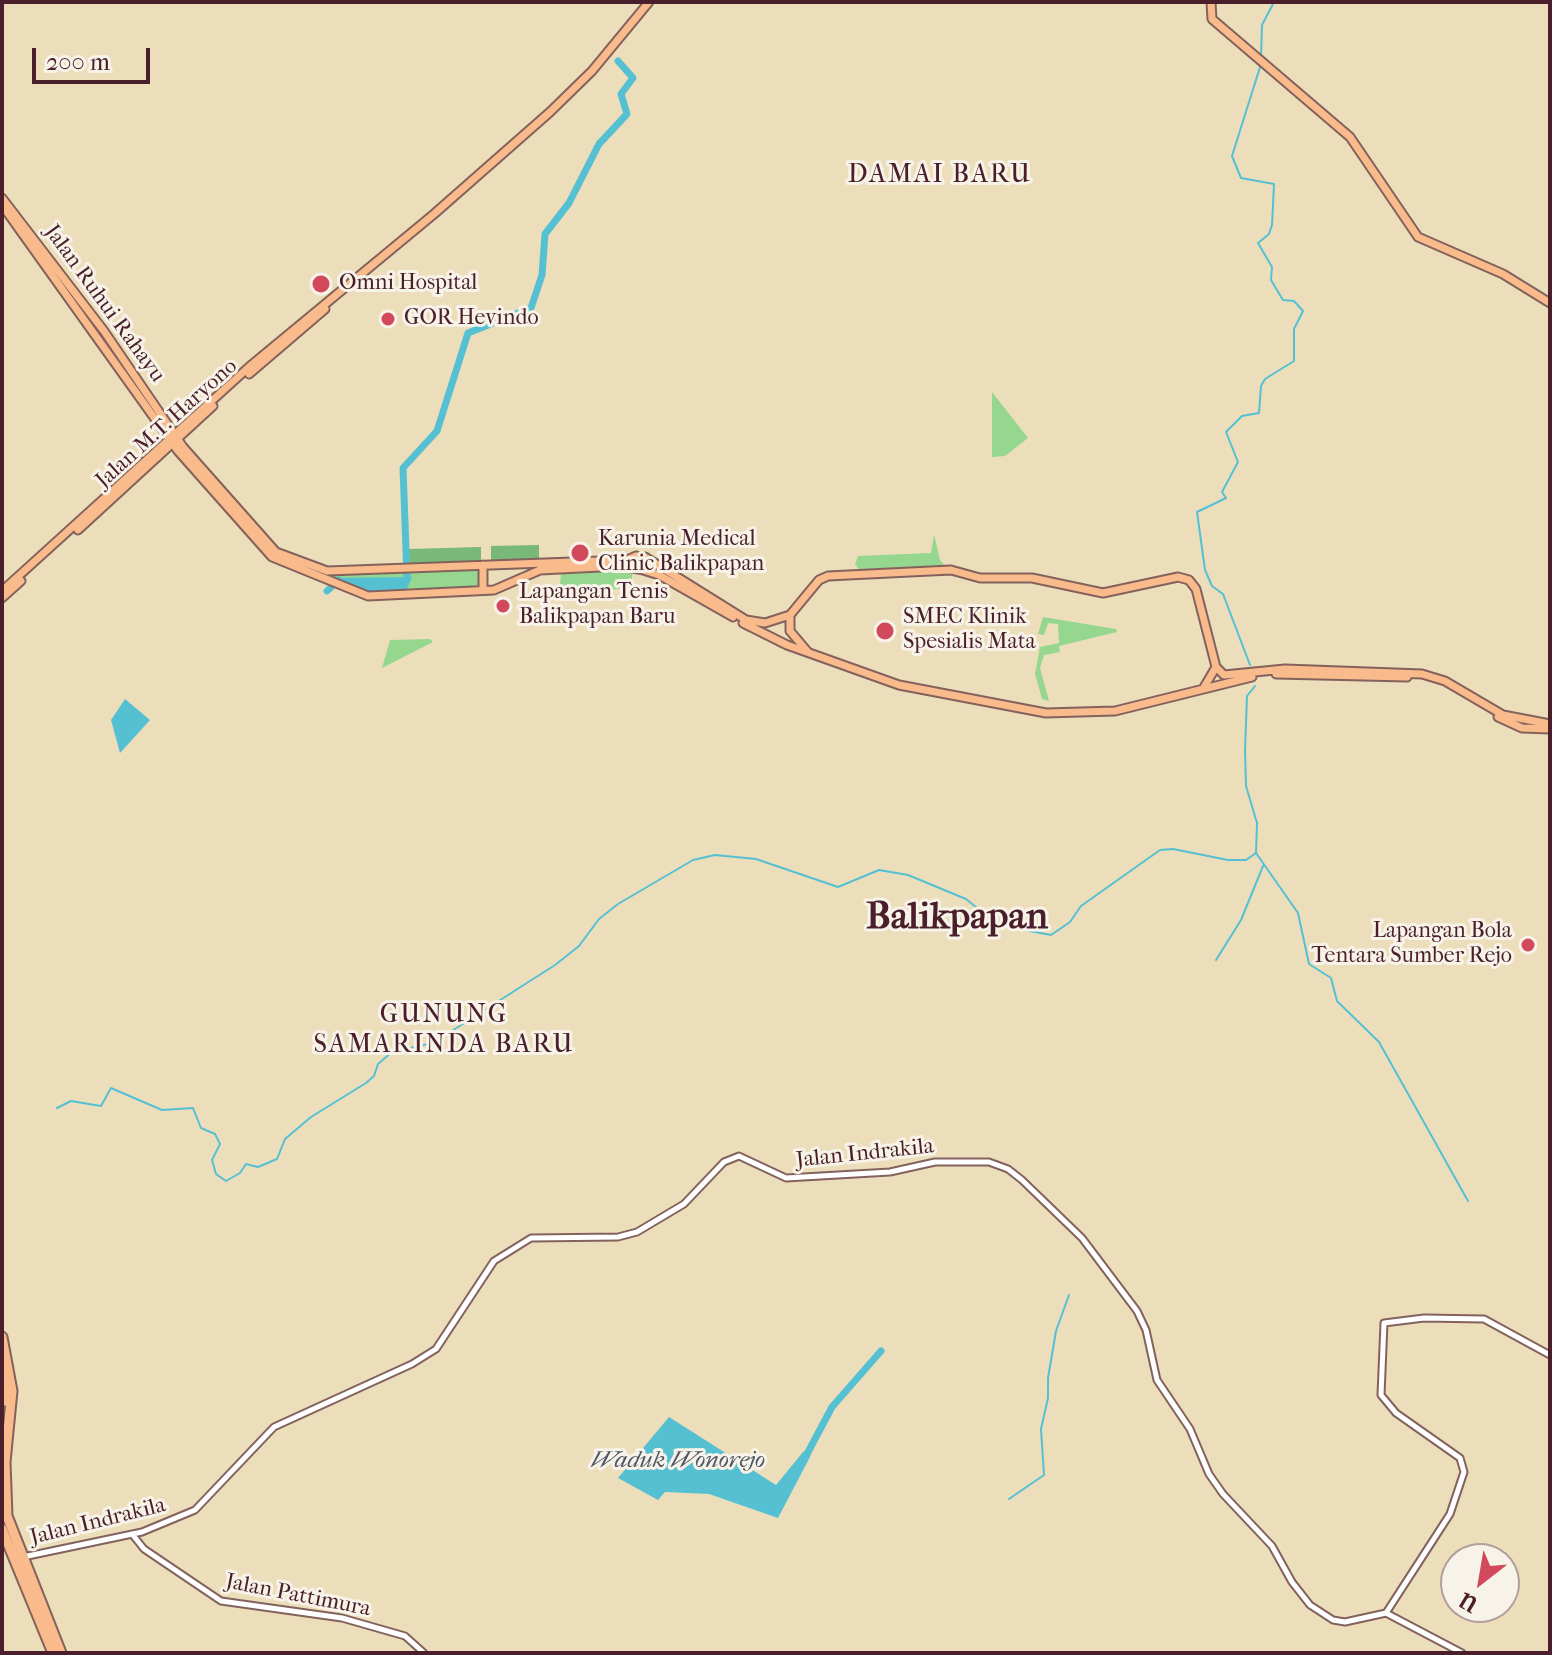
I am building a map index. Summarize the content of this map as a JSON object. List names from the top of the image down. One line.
{"streets":{"main road":["Jalan Ruhui Rahayu","Jalan M.T. Haryono"],"street":["Jalan Indrakila","Jalan Pattimura"]},"crossings":[["Jalan Ruhui Rahayu","Jalan M.T. Haryono"],["Jalan Indrakila","Jalan Pattimura"]],"districts":["DAMAI BARU","Balikpapan","GUNUNG SAMARINDA BARU"],"water":["Waduk Wonorejo"],"places":["Omni Hospital","GOR Hevindo","Karunia Medical Clinic Balikpapan","Lapangan Tenis Balikpapan Baru","SMEC Klinik Spesialis Mata","Lapangan Bola Tentara Sumber Rejo"],"scale_bar":"200 m","north":"bottom left"}
